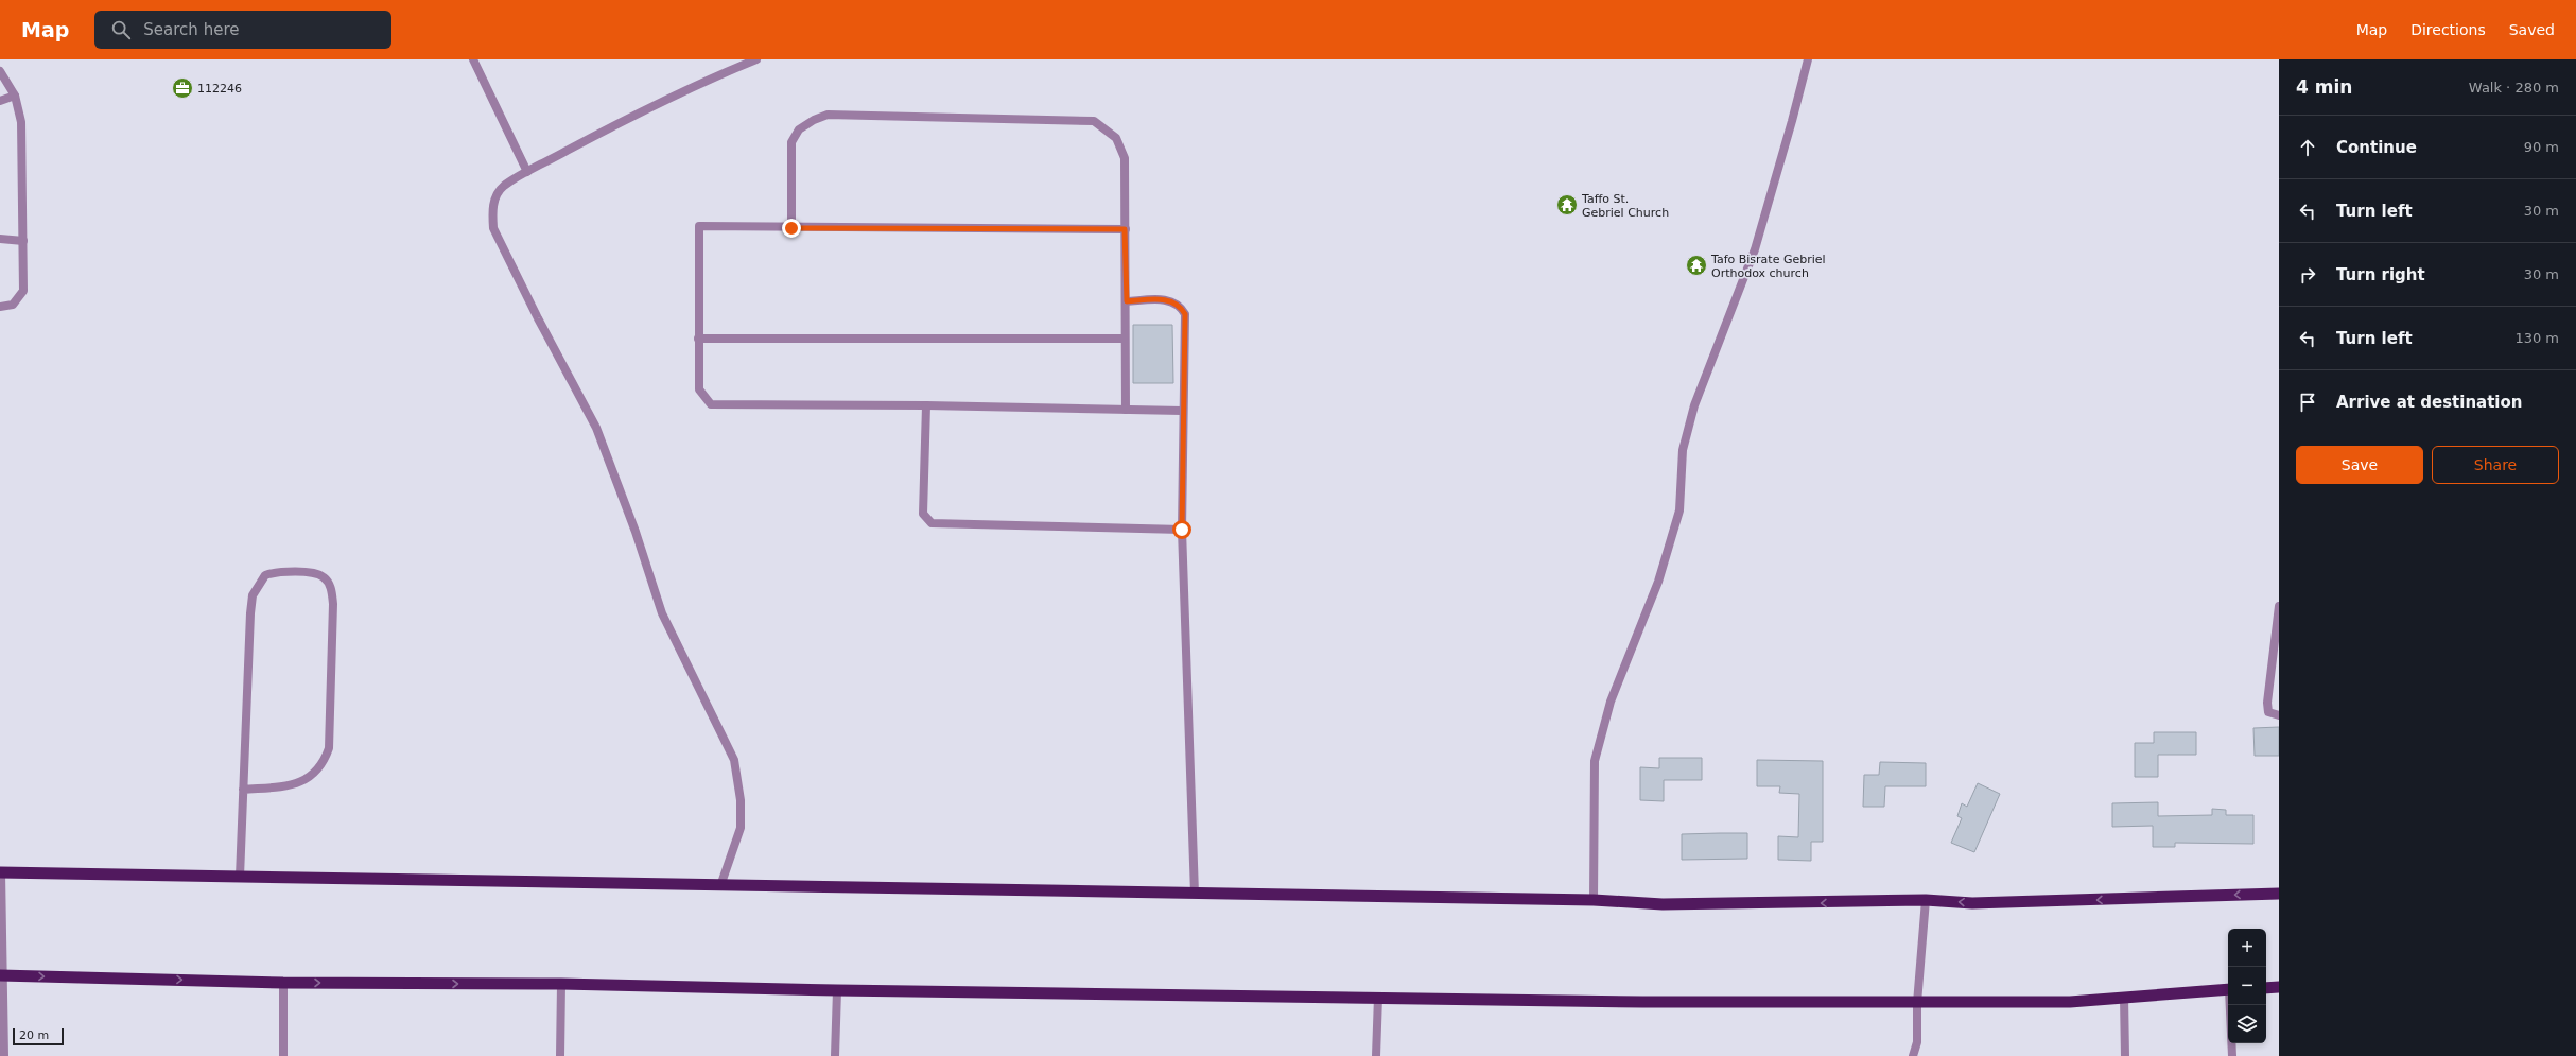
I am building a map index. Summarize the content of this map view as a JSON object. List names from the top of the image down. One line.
{"places":{"office":["112246"],"temple":["Taffo St. Gebriel Church","Tafo Bisrate Gebriel Orthodox church"]},"scale_bar":"20 m","page":{"header":"Map","search":"Search here","nav":["Map","Directions","Saved"],"heading":["4 min","Walk · 280 m"],"list":[["Continue","90 m"],["Turn left","30 m"],["Turn right","30 m"],["Turn left","130 m"],"Arrive at destination"],"buttons":["Save","Share"],"map_buttons":["+","−"],"scale":"20 m"}}
